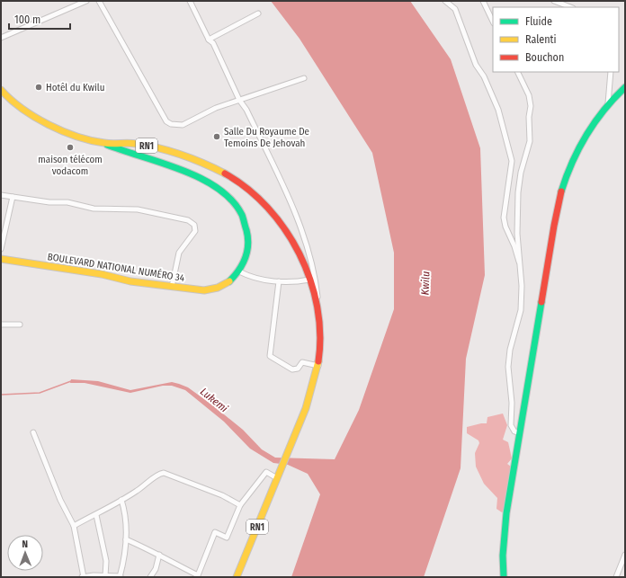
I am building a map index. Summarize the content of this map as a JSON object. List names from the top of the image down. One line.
{"streets":{"main road":["RN1","BOULEVARD NATIONAL NUMÉRO 34"]},"crossings":[["RN1","BOULEVARD NATIONAL NUMÉRO 34"]],"water":["Kwilu","Lukemi"],"places":["Hotêl du Kwilu","Salle Du Royaume De Temoins De Jehovah","maison télécom vodacom"],"legend":["Fluide","Ralenti","Bouchon"],"scale_bar":"100 m","north":"top"}
